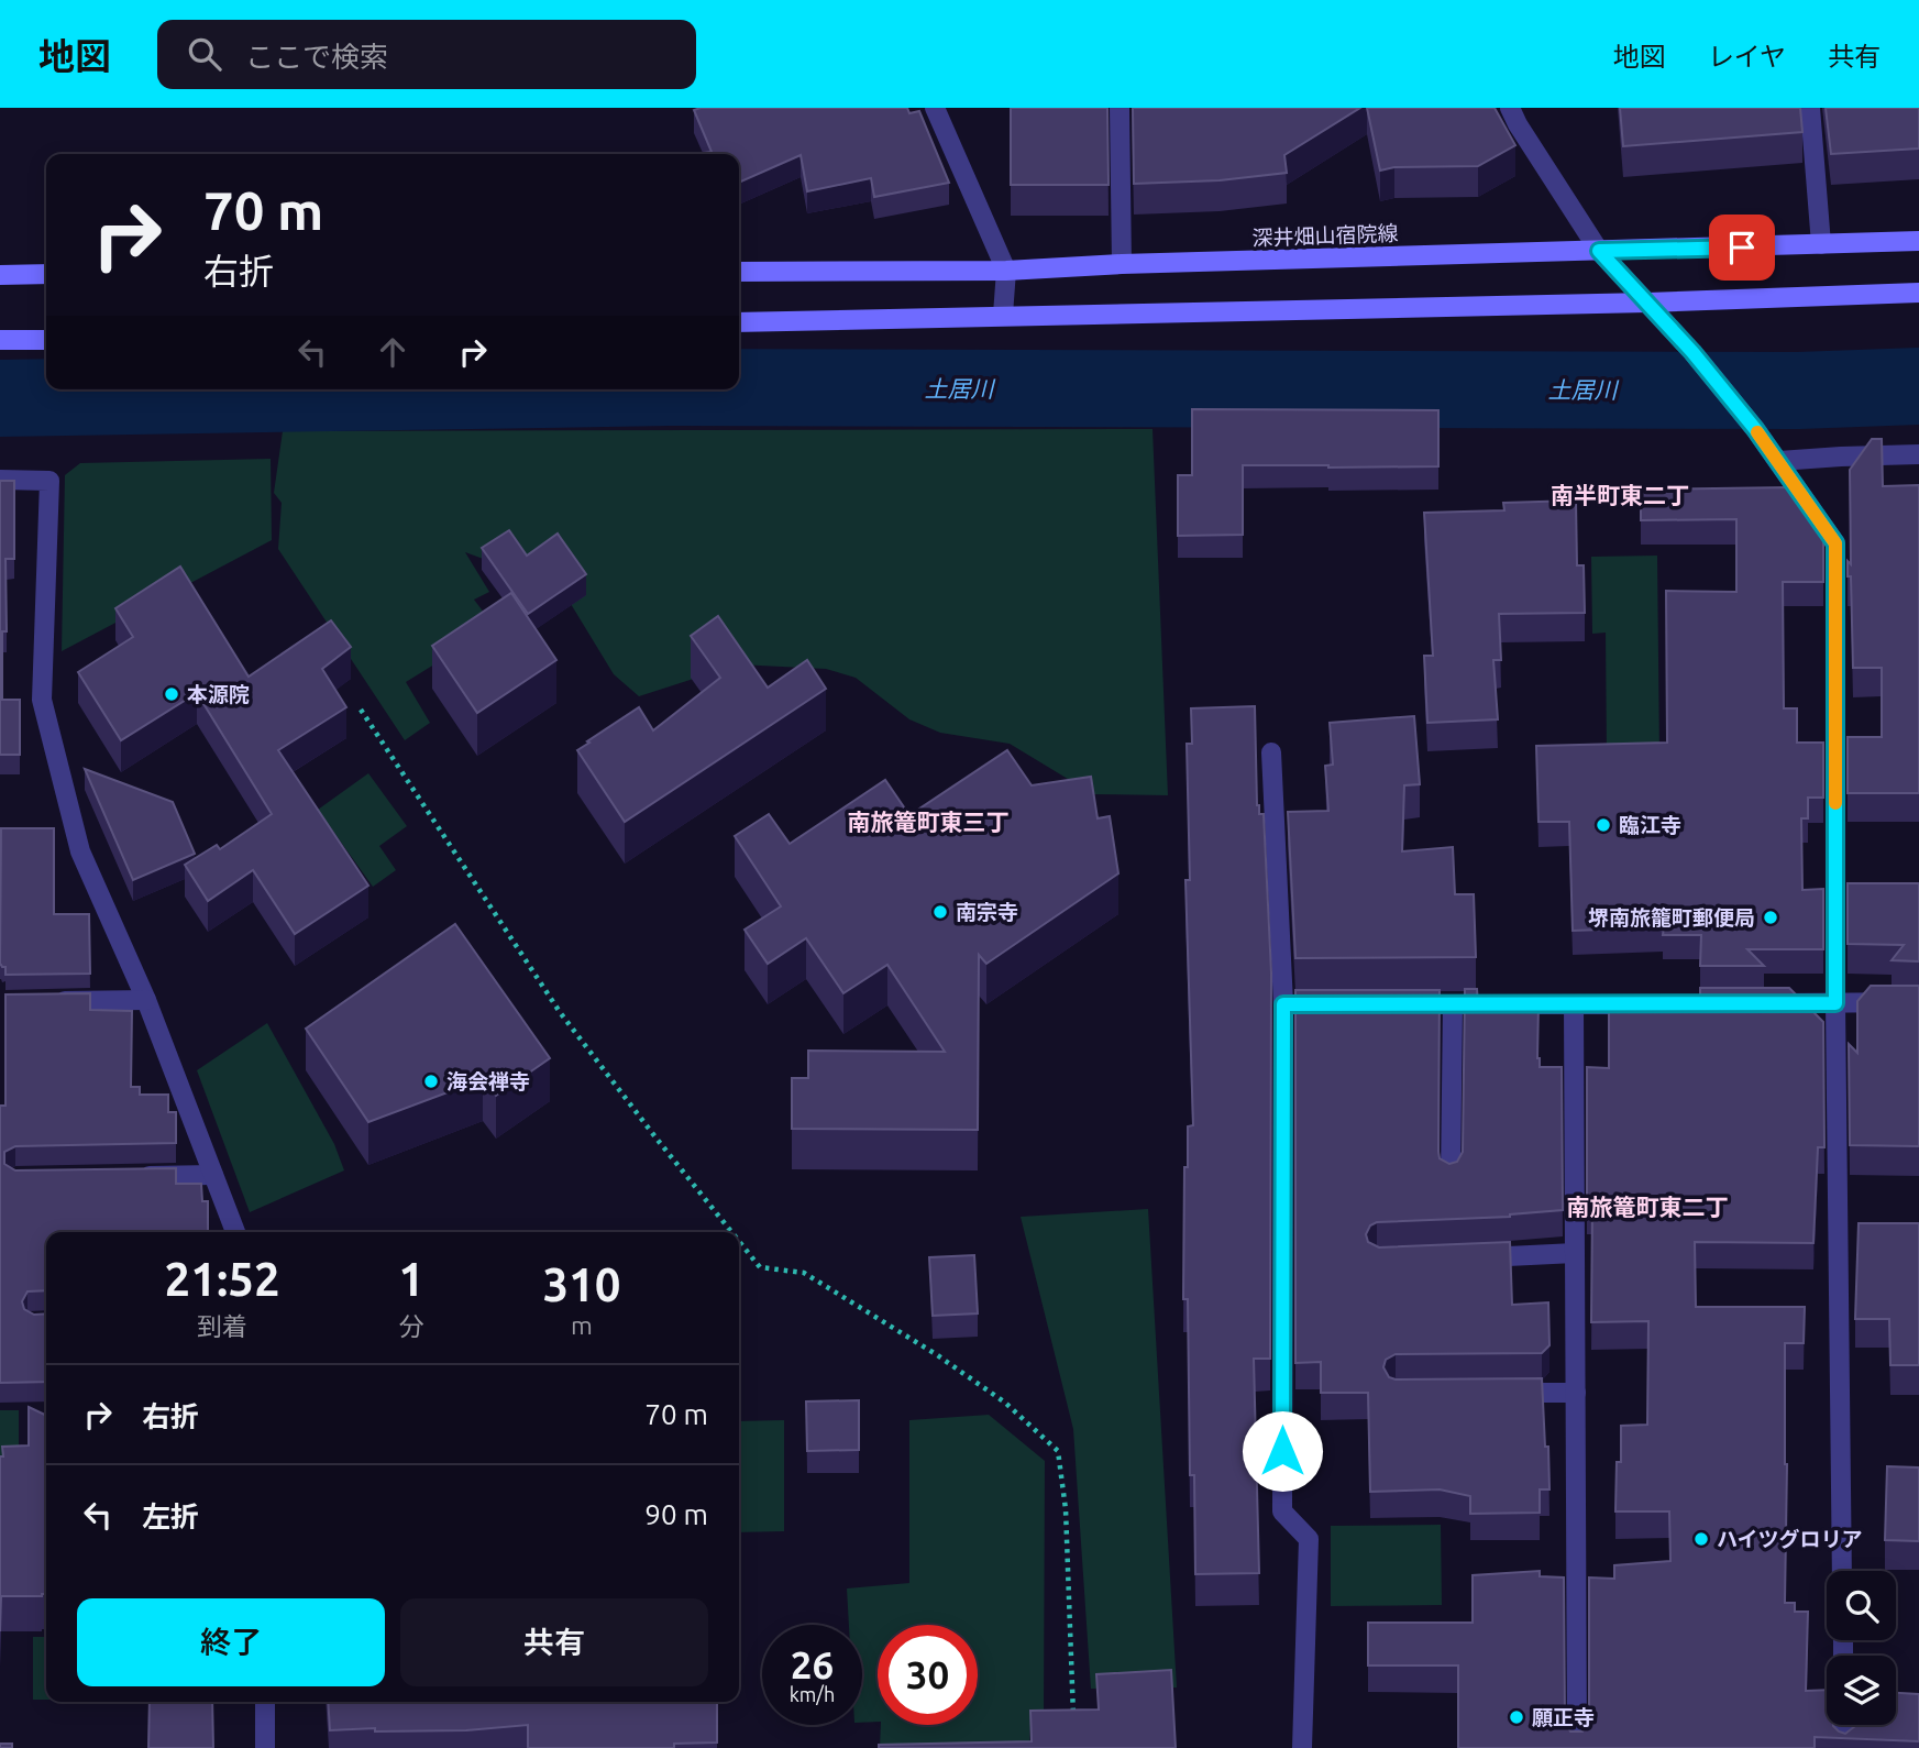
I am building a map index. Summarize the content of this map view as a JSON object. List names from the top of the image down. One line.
{"streets":{"main road":["深井畑山宿院線"]},"districts":["南半町東二丁","南旅篭町東三丁","南旅篭町東二丁"],"water":["土居川"],"places":["本源院","臨江寺","南宗寺","堺南旅籠町郵便局","海会禅寺","ハイツグロリア","願正寺"],"page":{"header":"地図","search":"ここで検索","nav":["地図","レイヤ","共有"],"turn":["70 m","右折"],"eta":["21:52","到着","1","分","310","m"],"list":[{"name":"右折","value":"70 m"},{"name":"左折","value":"90 m"}],"buttons":["終了","共有"],"speed":"26 km/h","limit":"30"}}
